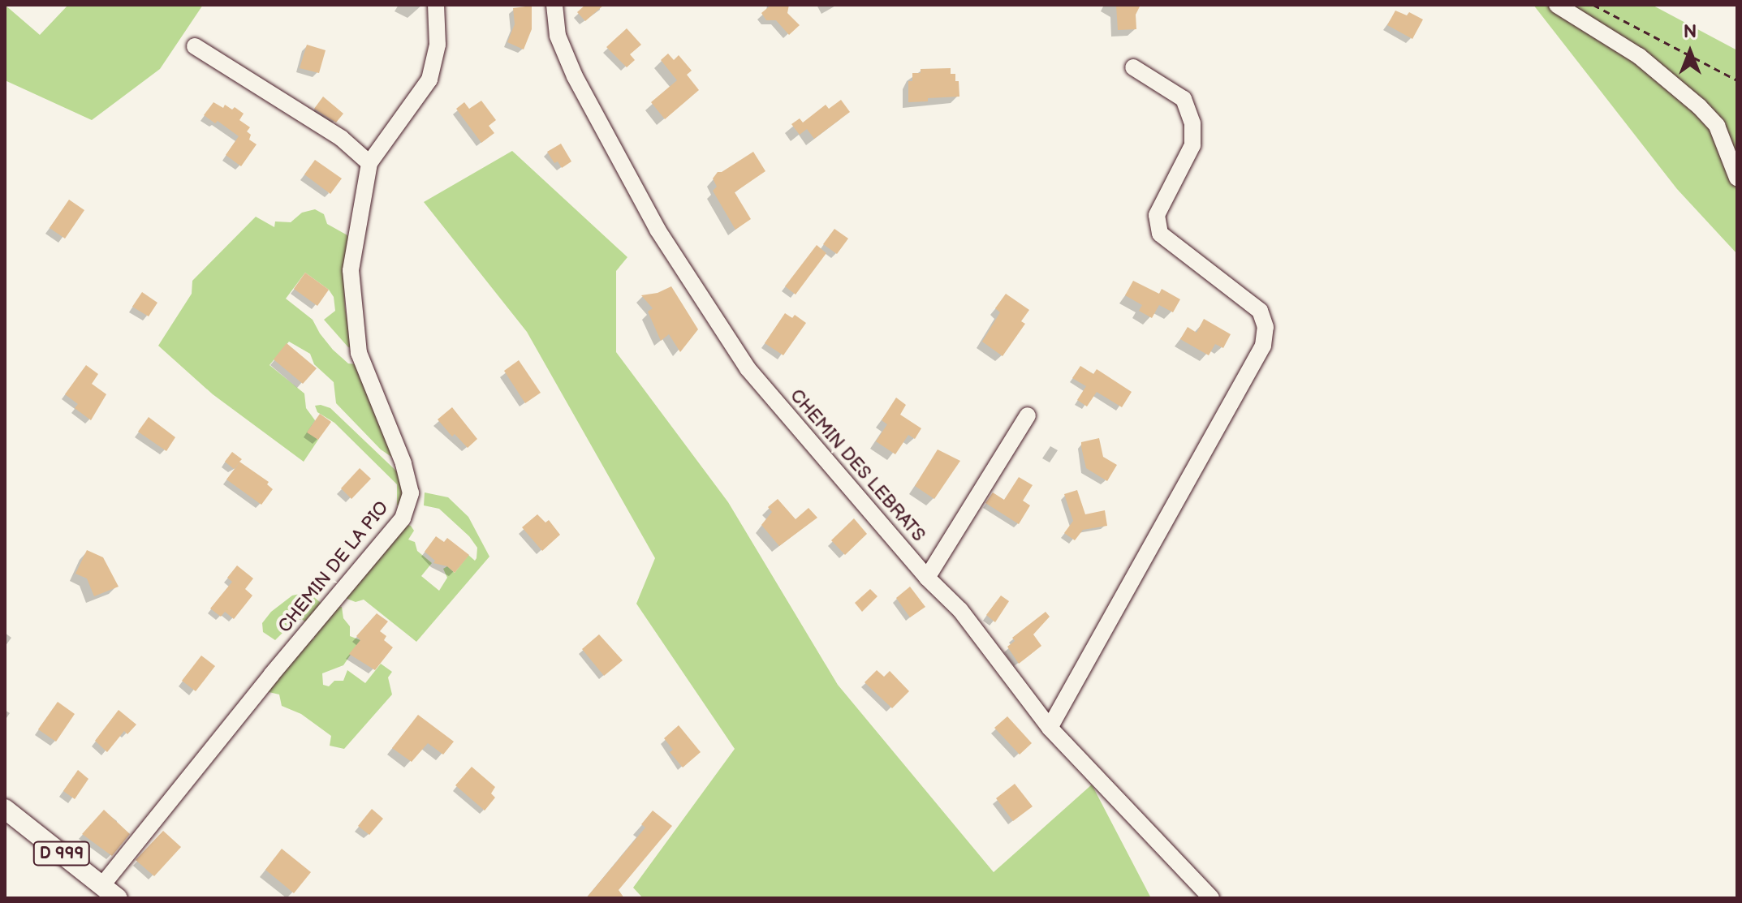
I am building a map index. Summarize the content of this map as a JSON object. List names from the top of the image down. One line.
{"streets":{"main road":["D 999"],"street":["CHEMIN DES LEBRATS","CHEMIN DE LA PIO"]},"crossings":[["CHEMIN DE LA PIO","D 999"]],"north":"top"}
